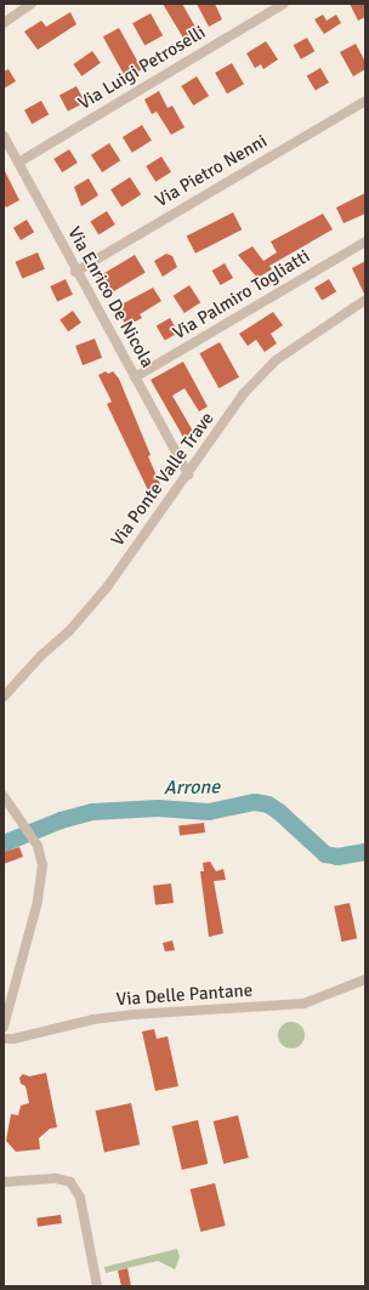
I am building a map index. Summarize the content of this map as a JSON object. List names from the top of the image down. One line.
{"streets":{"street":["Via Luigi Petroselli","Via Pietro Nenni","Via Palmiro Togliatti","Via Enrico De Nicola","Via Ponte Valle Trave","Via Delle Pantane"]},"crossings":[["Via Luigi Petroselli","Via Enrico De Nicola"],["Via Pietro Nenni","Via Enrico De Nicola"],["Via Palmiro Togliatti","Via Enrico De Nicola"],["Via Enrico De Nicola","Via Ponte Valle Trave"]],"water":["Arrone"]}
